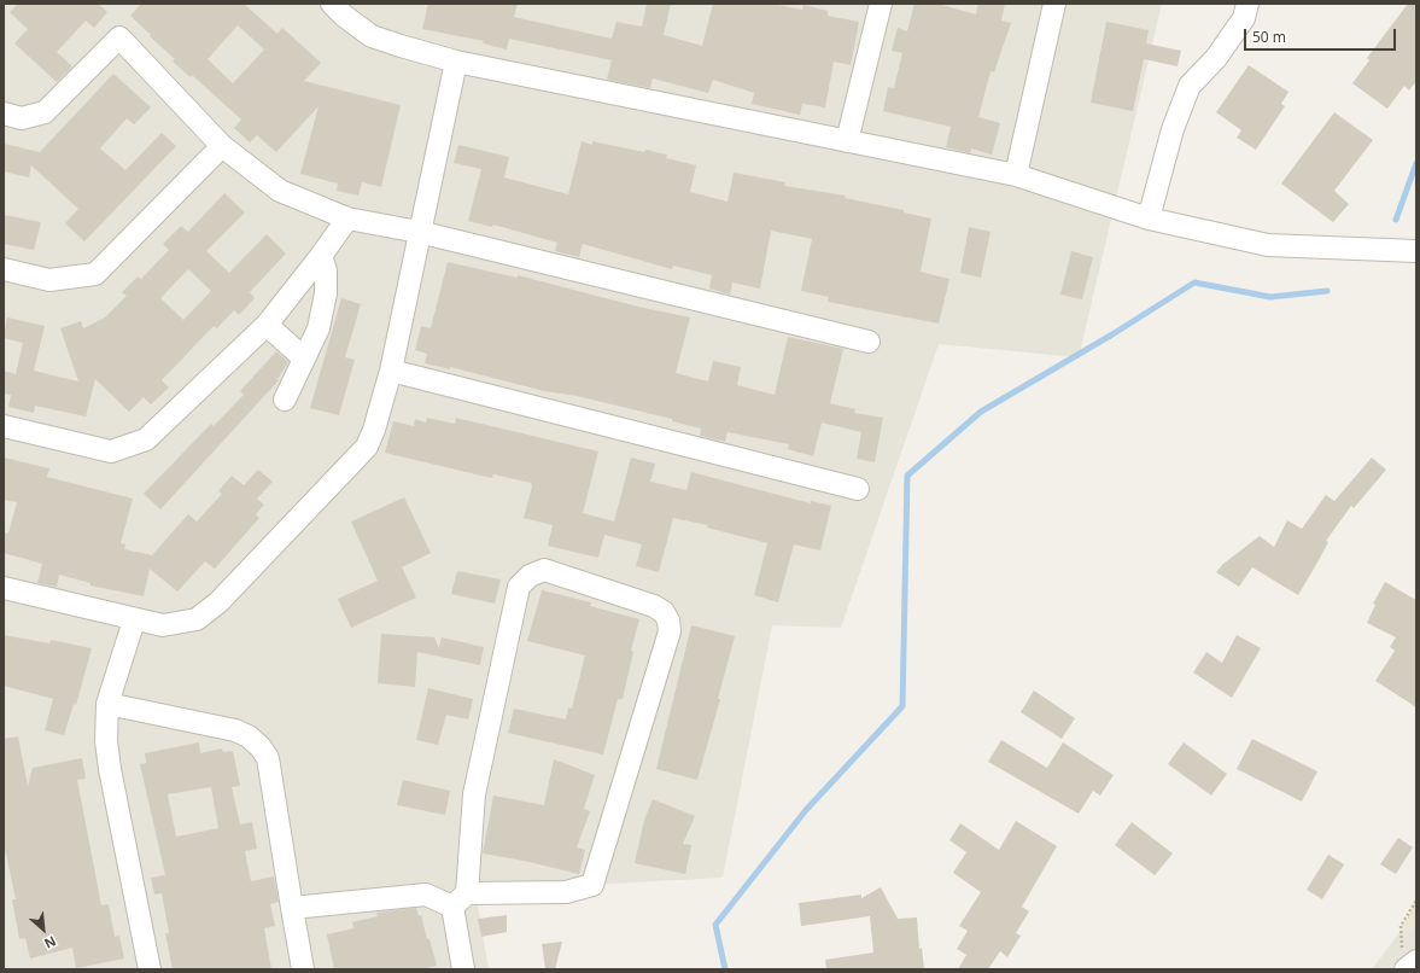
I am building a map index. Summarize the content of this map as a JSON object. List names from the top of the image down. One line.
{"scale_bar":"50 m","north":"bottom right"}
